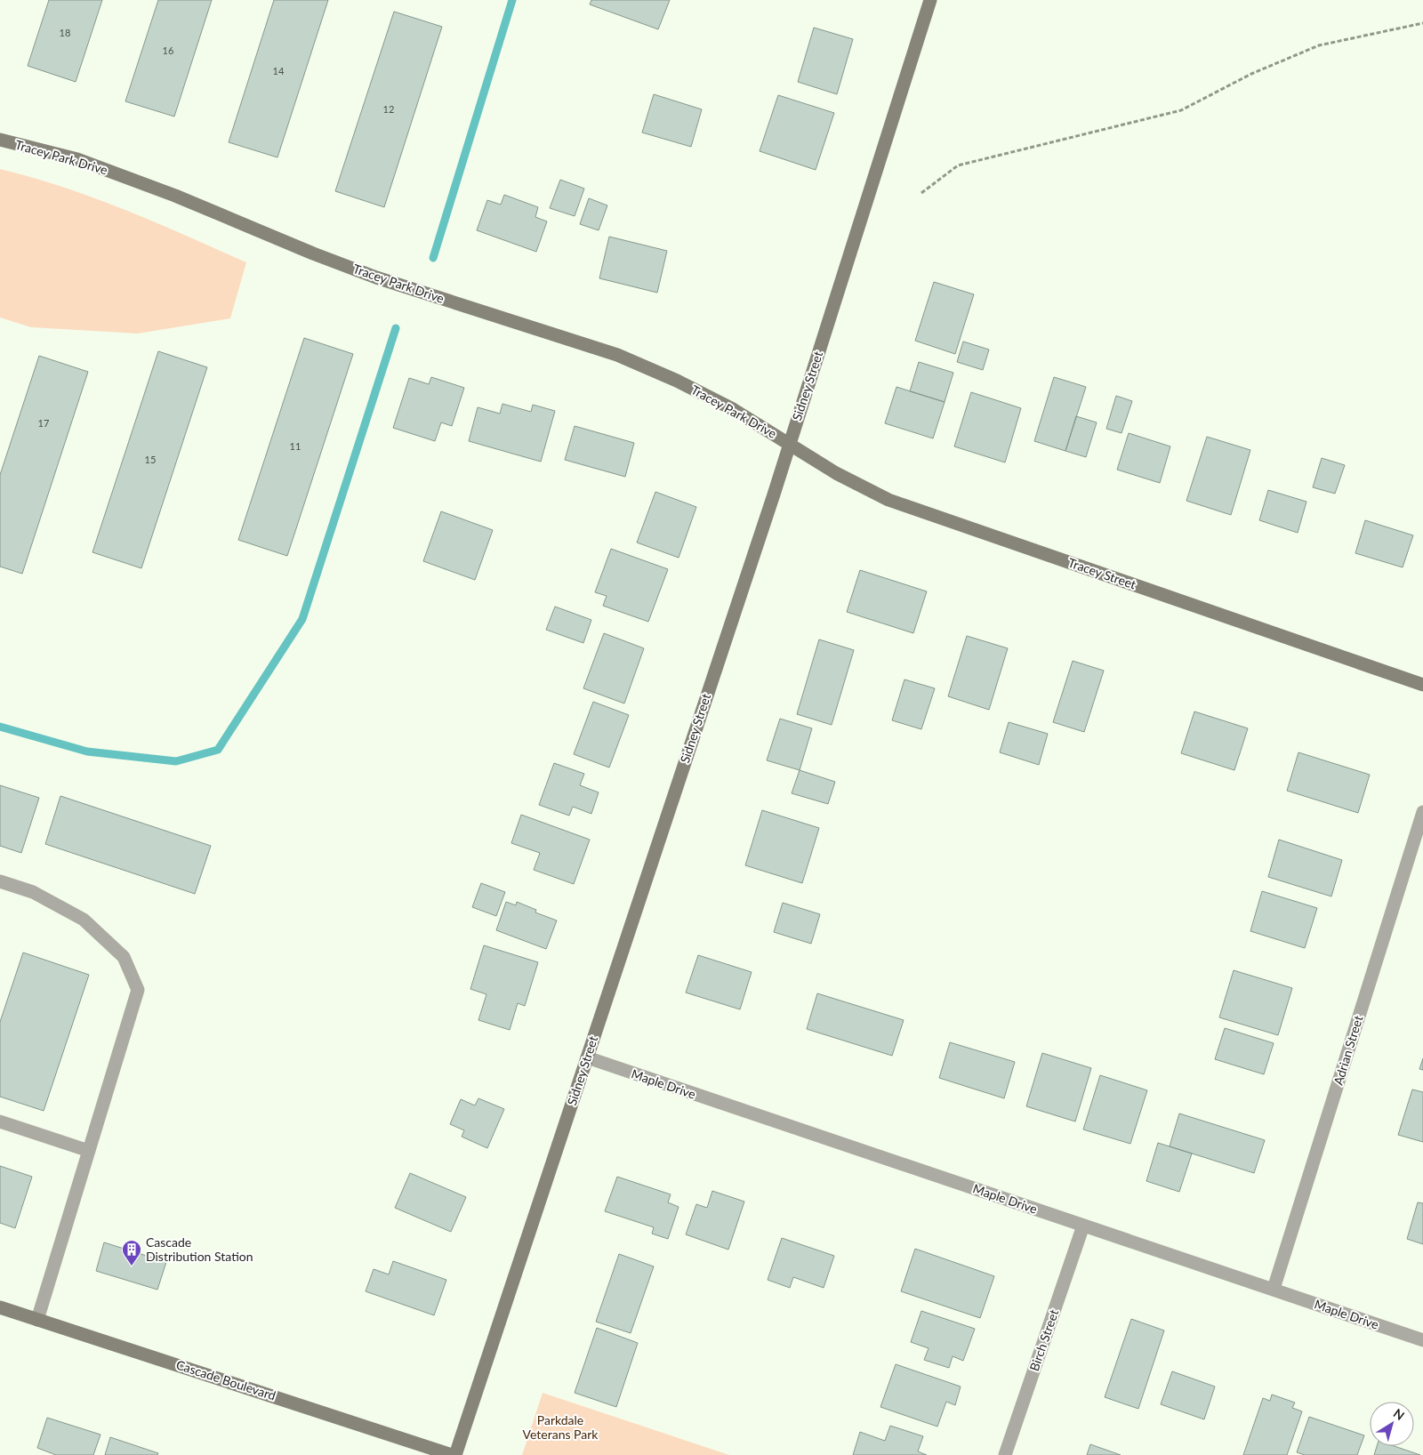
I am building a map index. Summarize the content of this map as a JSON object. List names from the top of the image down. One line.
{"streets":{"street":["Tracey Park Drive","Sidney Street","Tracey Street","Adrian Street","Maple Drive","Birch Street","Cascade Boulevard"]},"crossings":[["Tracey Park Drive","Sidney Street"],["Tracey Park Drive","Tracey Street"],["Sidney Street","Tracey Street"],["Sidney Street","Maple Drive"],["Adrian Street","Maple Drive"],["Maple Drive","Birch Street"]],"parks":["Parkdale Veterans Park"],"places":{"building":["Cascade Distribution Station"]},"house_numbers":["18","16","14","12","17","11","15"],"north":"top right"}
